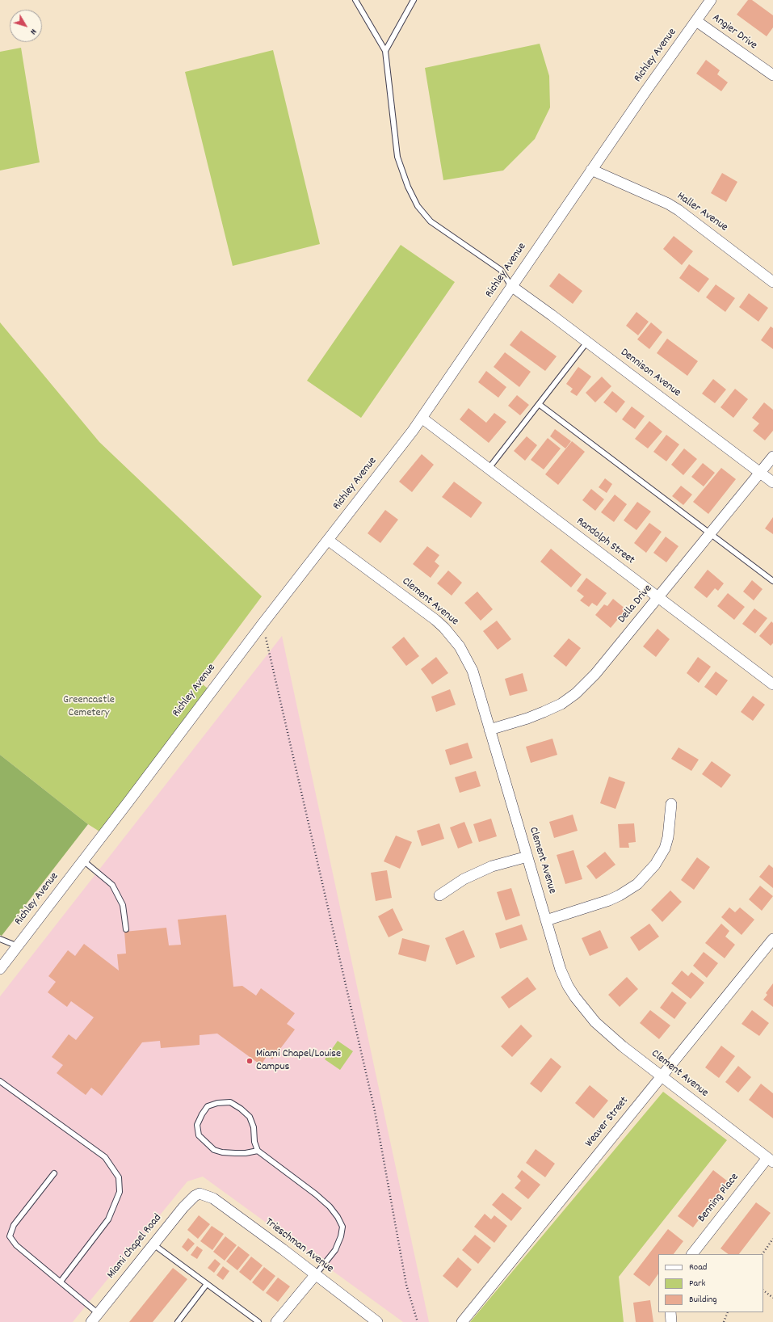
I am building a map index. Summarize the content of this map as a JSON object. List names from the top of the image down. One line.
{"streets":{"street":["Angier Drive","Richley Avenue","Haller Avenue","Dennison Avenue","Randolph Street","Clement Avenue","Della Drive","Weaver Street","Benning Place","Trieschman Avenue","Miami Chapel Road"]},"crossings":[["Angier Drive","Richley Avenue"],["Richley Avenue","Haller Avenue"],["Richley Avenue","Dennison Avenue"],["Richley Avenue","Randolph Street"],["Richley Avenue","Clement Avenue"],["Dennison Avenue","Della Drive"],["Randolph Street","Della Drive"],["Clement Avenue","Della Drive"],["Clement Avenue","Weaver Street"],["Clement Avenue","Benning Place"],["Trieschman Avenue","Miami Chapel Road"]],"parks":["Greencastle Cemetery"],"places":["Miami Chapel/Louise Campus"],"legend":["Road","Park","Building"],"north":"bottom right"}
